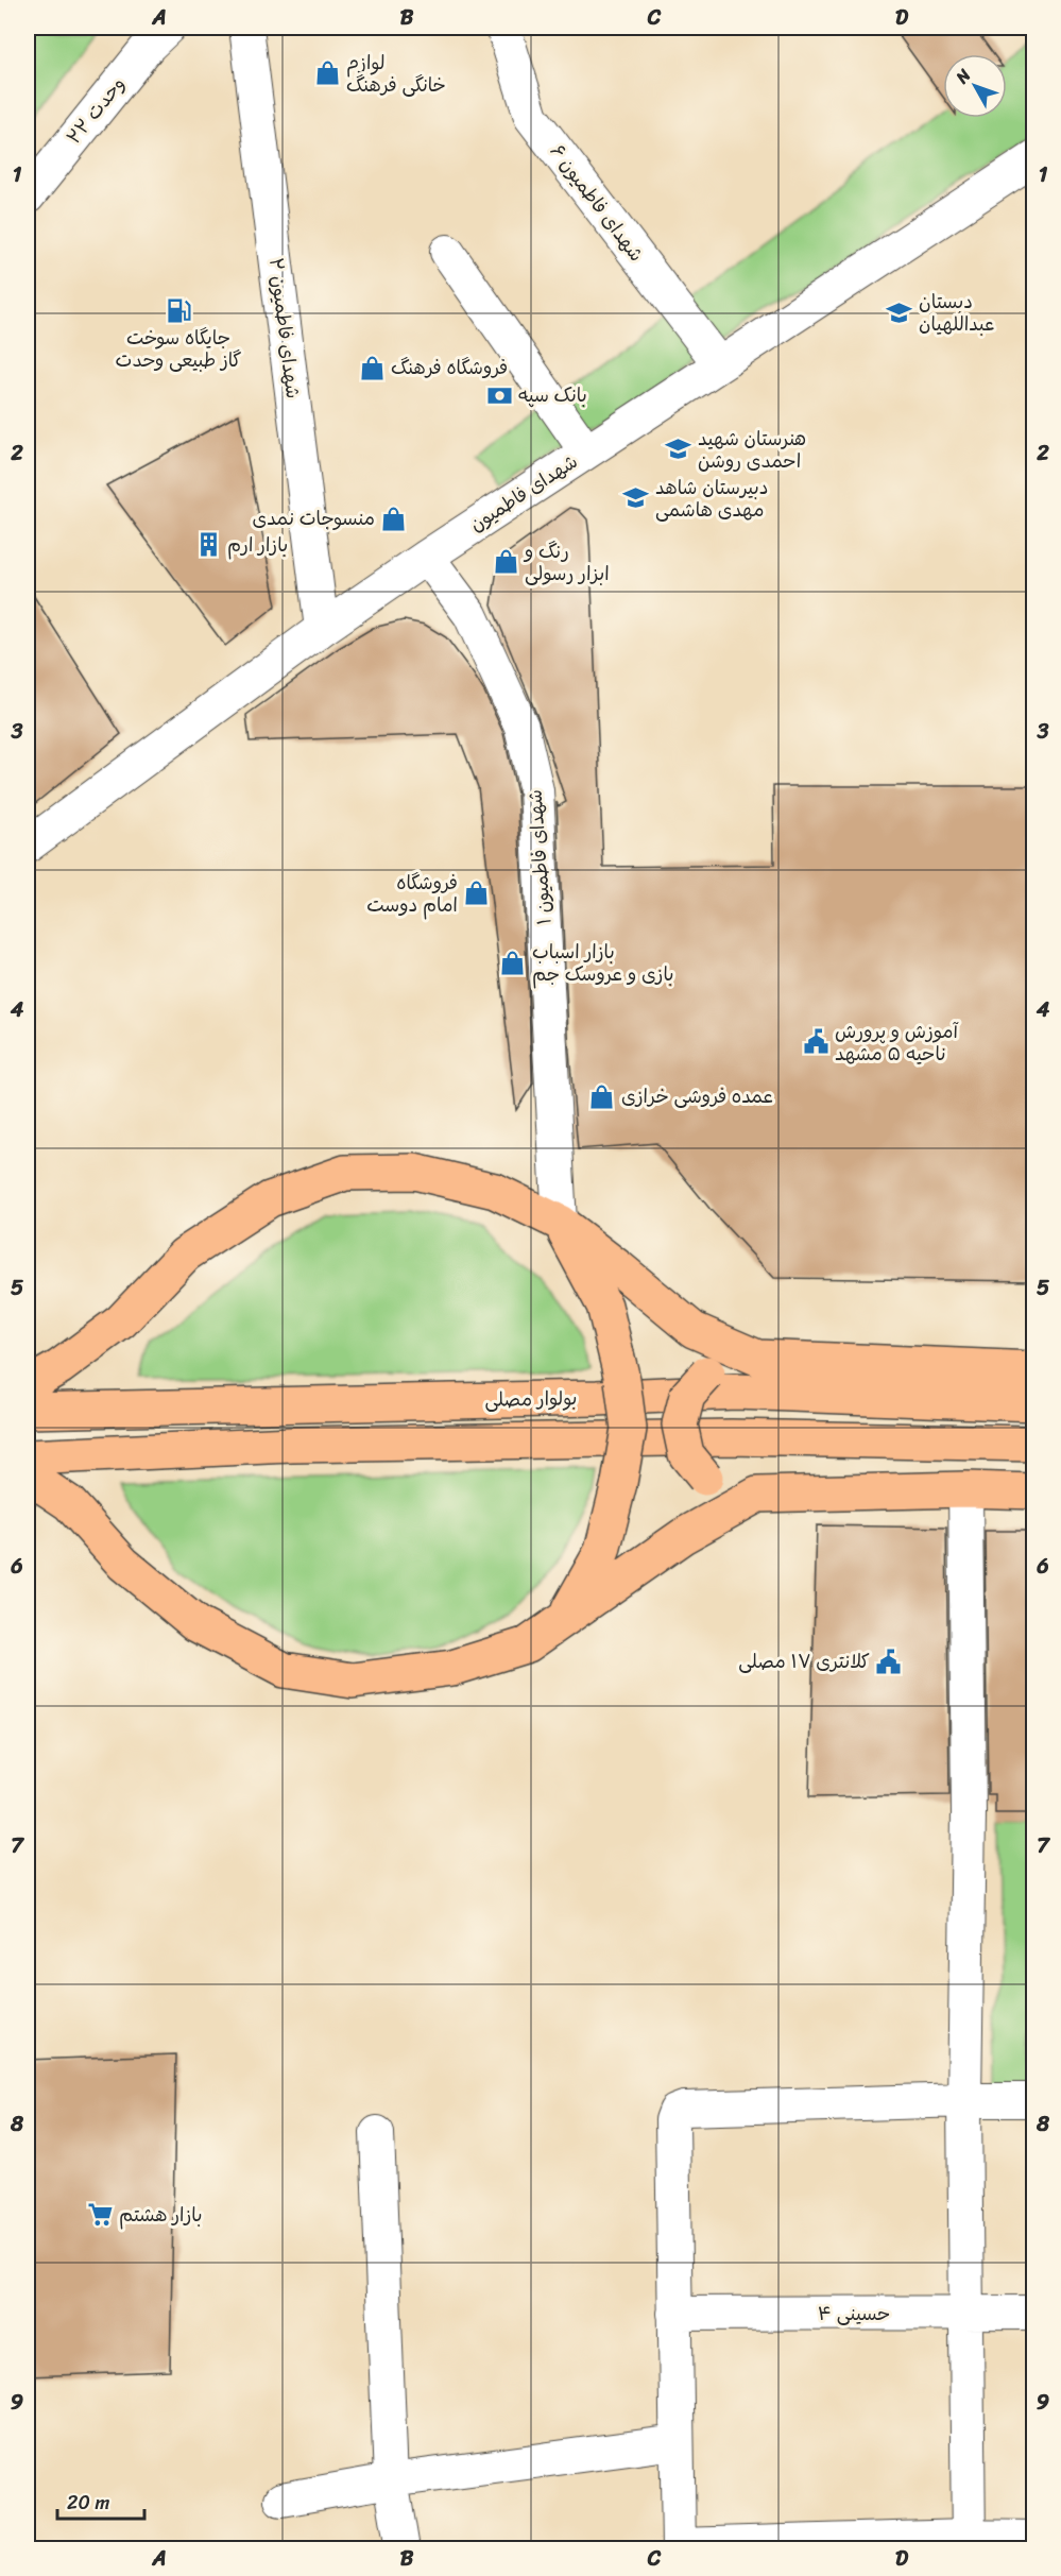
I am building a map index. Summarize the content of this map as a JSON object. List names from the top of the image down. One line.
{"streets":{"main road":["بولوار مصلی"],"street":["وحدت ۲۲","شهدای فاطمیون ۶","شهدای فاطمیون ۲","شهدای فاطمیون","شهدای فاطمیون ۱","حسینی ۴"]},"crossings":[["شهدای فاطمیون ۶","شهدای فاطمیون"],["شهدای فاطمیون ۲","شهدای فاطمیون"],["شهدای فاطمیون","شهدای فاطمیون ۱"]],"places":{"shop":["لوازم خانگی فرهنگ","فروشگاه فرهنگ","منسوجات نمدی","رنگ و ابزار رسولی","فروشگاه امام دوست","بازار اسباب بازی و عروسک جم","عمده فروشی خرازی"],"fuel station":["جایگاه سوخت گاز طبیعی وحدت"],"school or university":["دبستان عبداللهیان","هنرستان شهید احمدی روشن","دبیرستان شاهد مهدی هاشمی"],"bank":["بانک سپه"],"building":["بازار ارم"],"public building":["آموزش و پرورش ناحیه ۵ مشهد","کلانتری ۱۷ مصلی"],"supermarket":["بازار هشتم"]},"scale_bar":"20 m","north":"top left","grid":{"columns":["A","B","C","D"],"rows":["1","2","3","4","5","6","7","8","9"]}}
